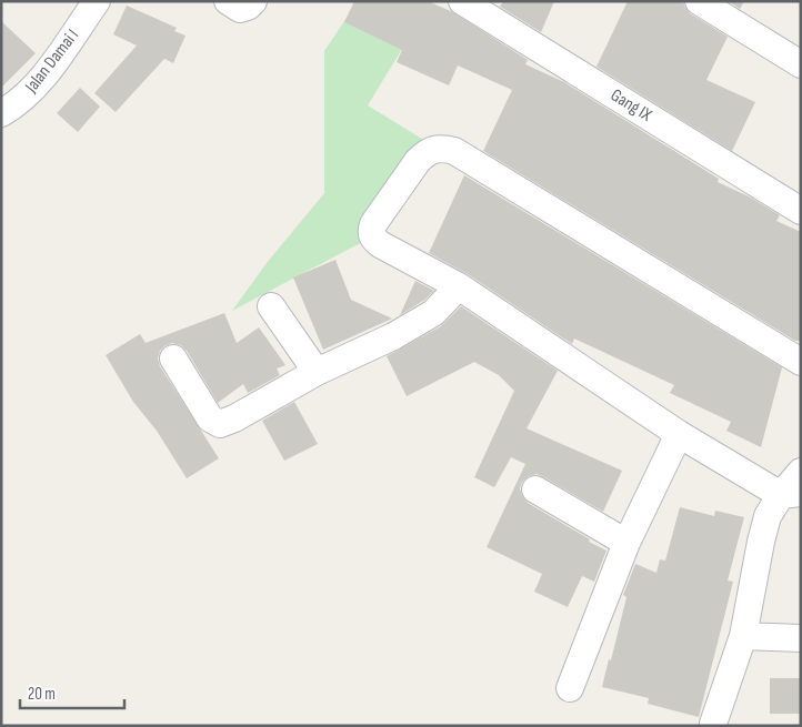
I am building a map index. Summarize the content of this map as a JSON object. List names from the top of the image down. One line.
{"streets":{"street":["Jalan Damai I","Gang IX"]},"scale_bar":"20 m"}
